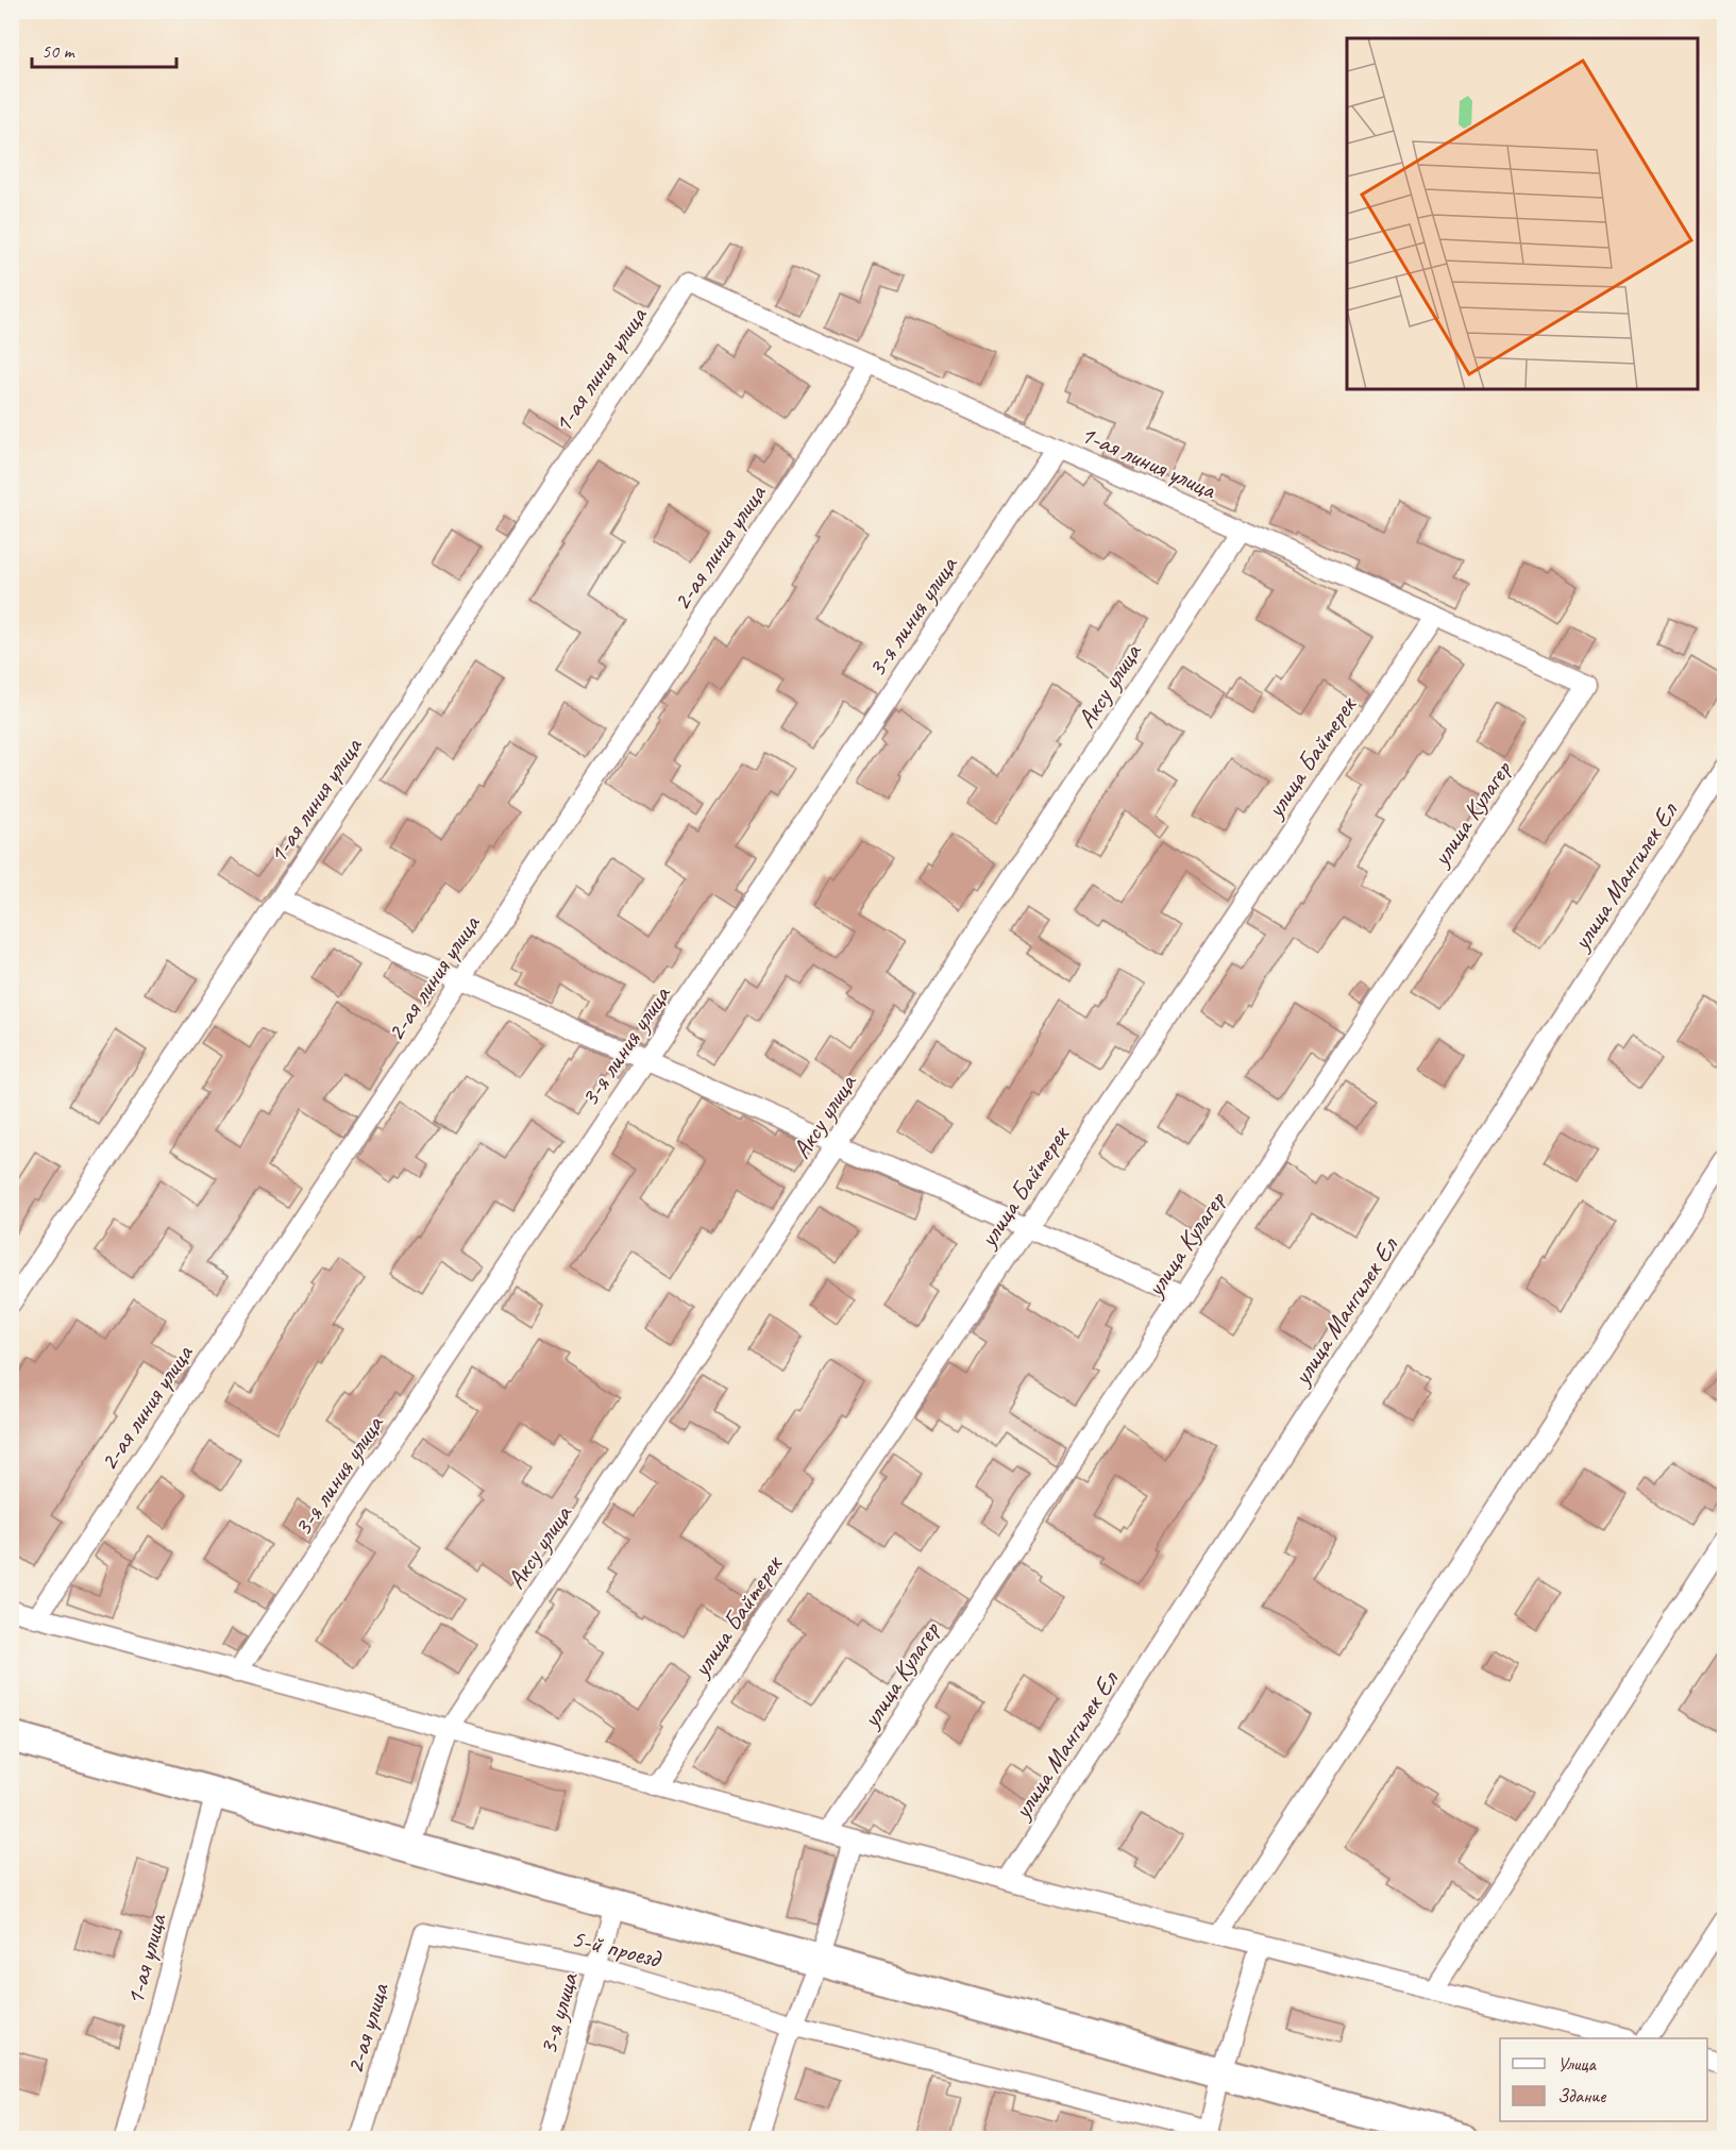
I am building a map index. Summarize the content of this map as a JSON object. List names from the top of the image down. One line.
{"streets":{"street":["1-ая линия улица","2-ая линия улица","3-я линия улица","Аксу улица","улица Байтерек","улица Кулагер","улица Мангилек Ел","5-й проезд","1-ая улица","3-я улица","2-ая улица"]},"crossings":[["1-ая линия улица","2-ая линия улица"],["1-ая линия улица","3-я линия улица"],["1-ая линия улица","Аксу улица"],["1-ая линия улица","улица Байтерек"],["1-ая линия улица","улица Кулагер"],["5-й проезд","3-я улица"],["5-й проезд","2-ая улица"]],"legend":["Улица","Здание"],"scale_bar":"50 m"}
